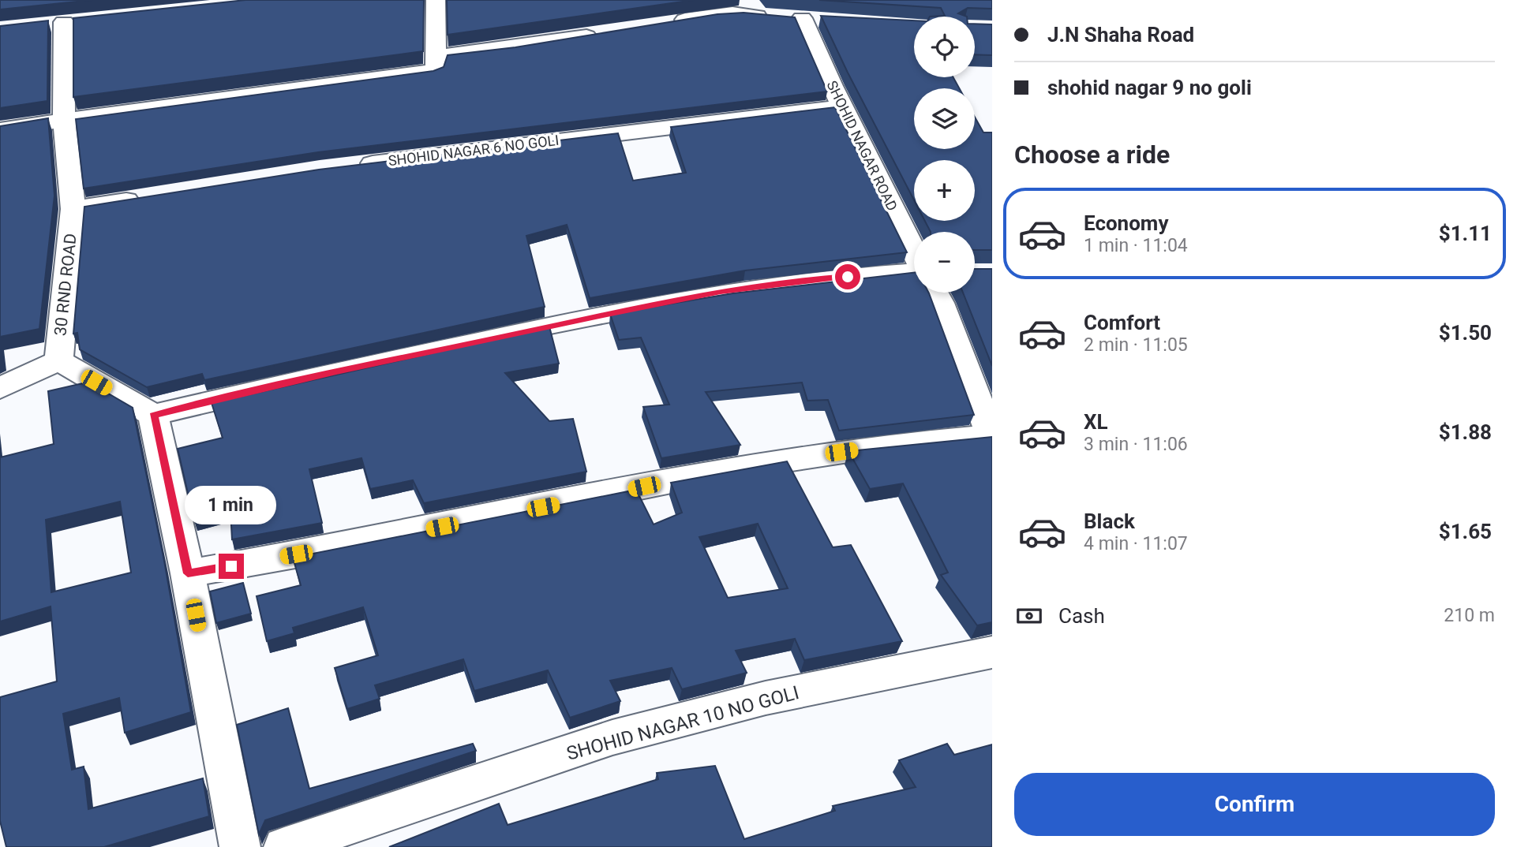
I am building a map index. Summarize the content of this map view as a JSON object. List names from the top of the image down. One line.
{"streets":{"street":["SHOHID NAGAR ROAD","SHOHID NAGAR 6 NO GOLI","30 RND ROAD","SHOHID NAGAR 10 NO GOLI"]},"crossings":[["SHOHID NAGAR ROAD","SHOHID NAGAR 6 NO GOLI"]],"page":{"banner":["J.N Shaha Road","shohid nagar 9 no goli"],"map_buttons":["+","−"],"heading":"Choose a ride","list":[{"name":"Economy","note":"1 min · 11:04","value":"$1.11"},{"name":"Comfort","note":"2 min · 11:05","value":"$1.50"},{"name":"XL","note":"3 min · 11:06","value":"$1.88"},{"name":"Black","note":"4 min · 11:07","value":"$1.65"}],"bubble":"1 min","pay":["Cash","210 m"],"buttons":"Confirm"}}
